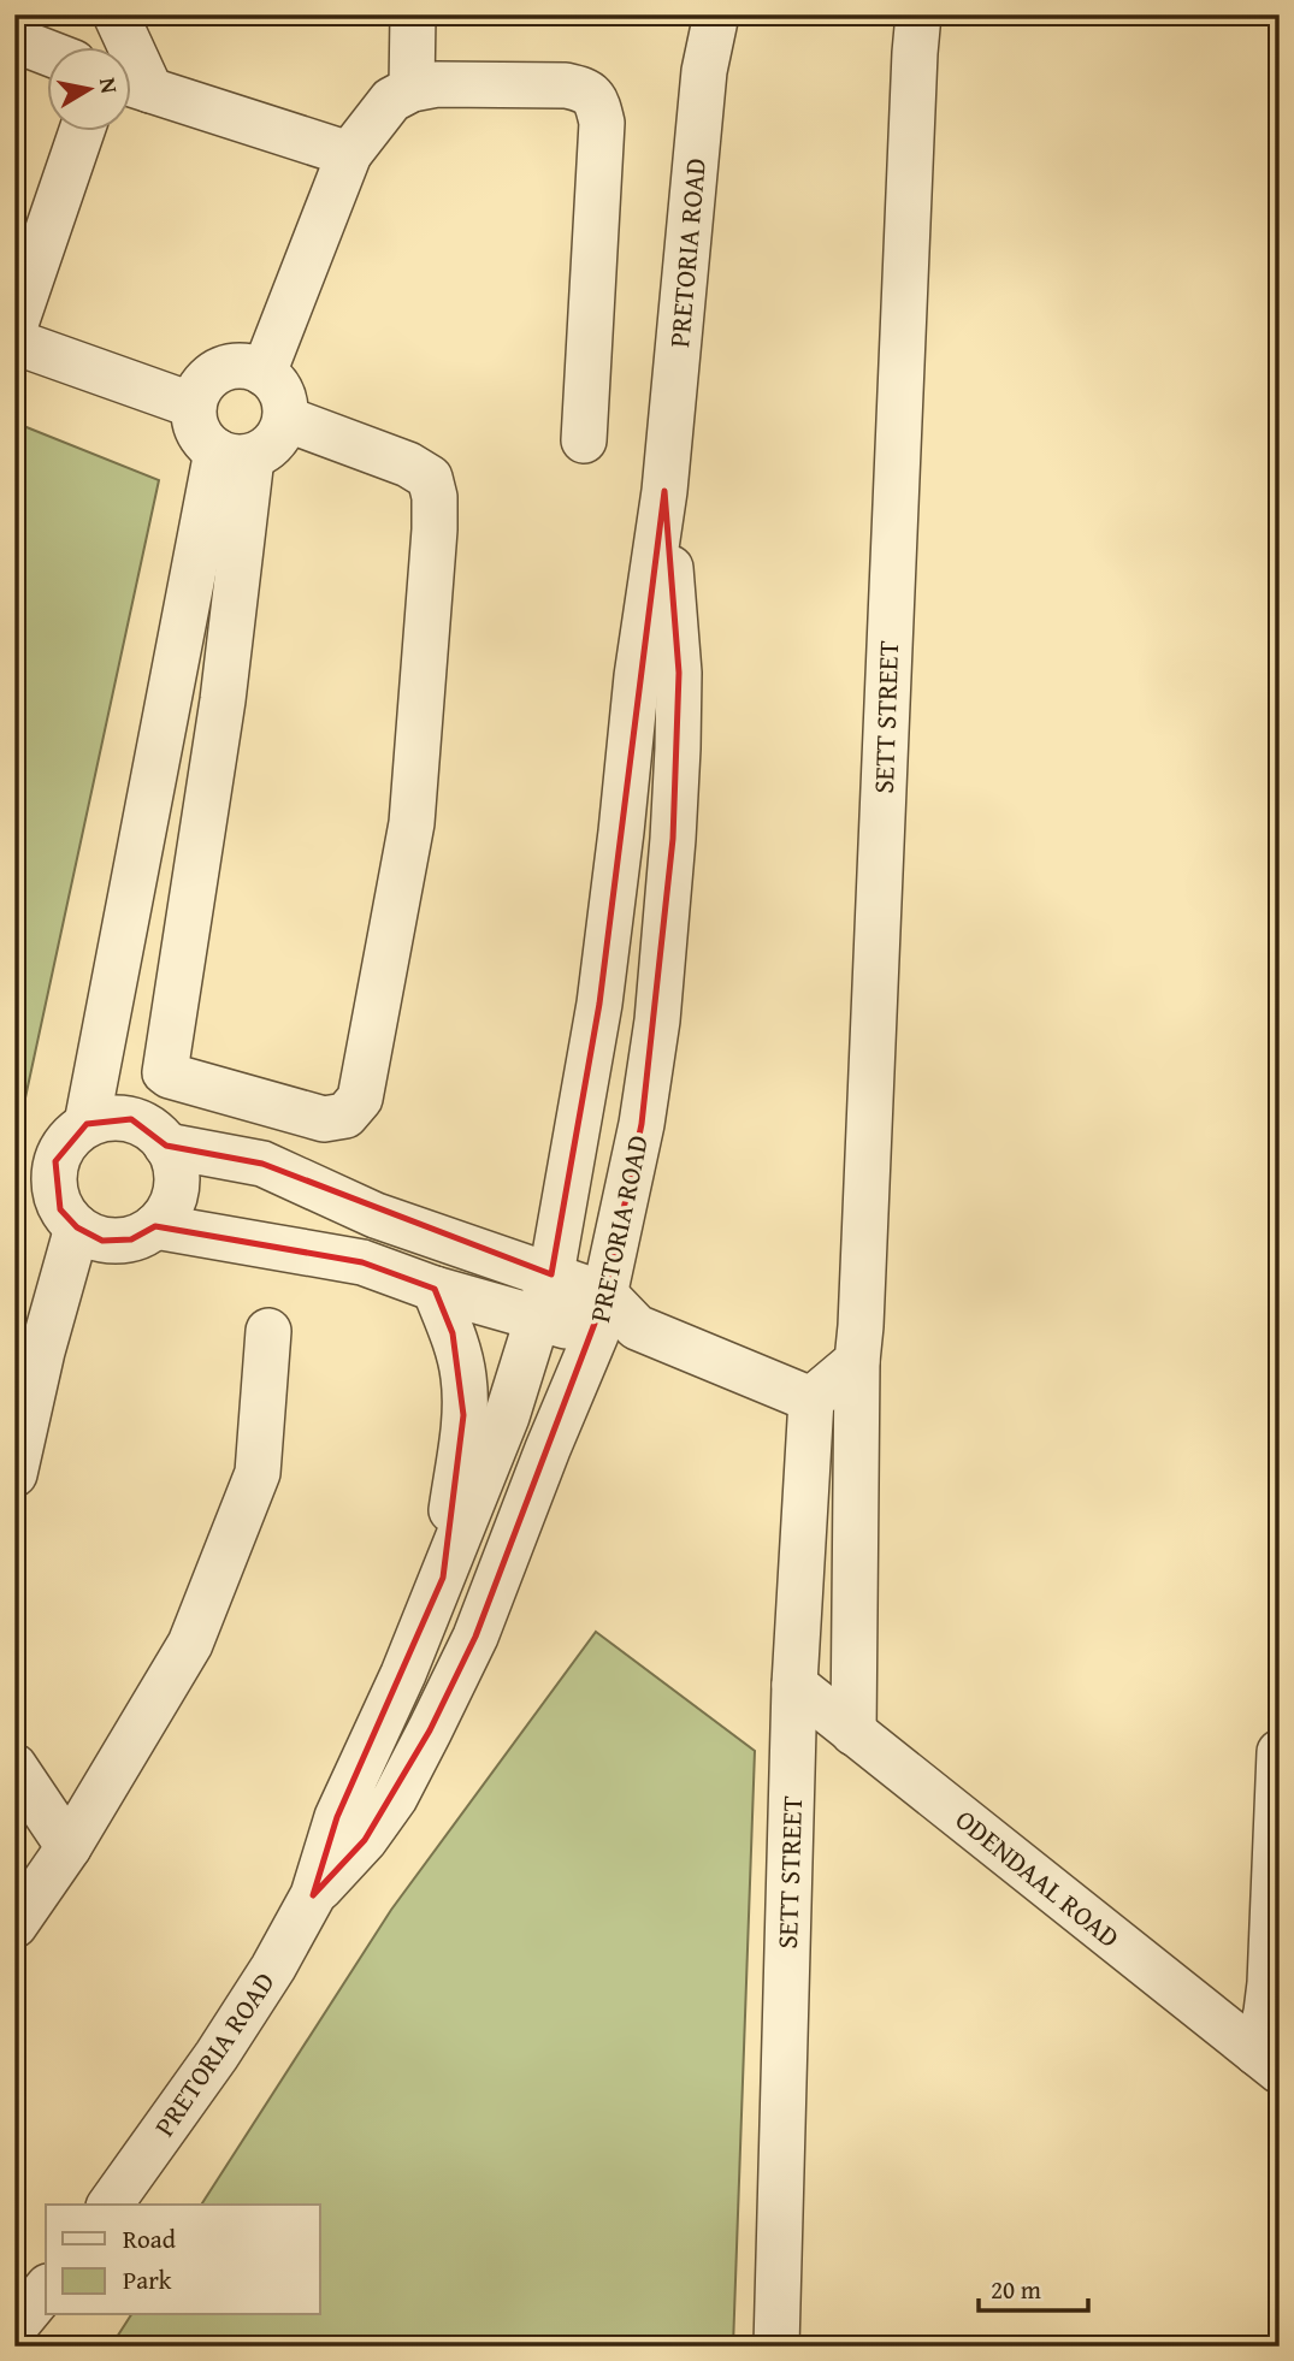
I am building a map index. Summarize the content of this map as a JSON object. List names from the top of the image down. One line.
{"streets":{"street":["PRETORIA ROAD","SETT STREET","ODENDAAL ROAD"]},"crossings":[["SETT STREET","ODENDAAL ROAD"]],"legend":["Road","Park"],"scale_bar":"20 m","north":"right"}
